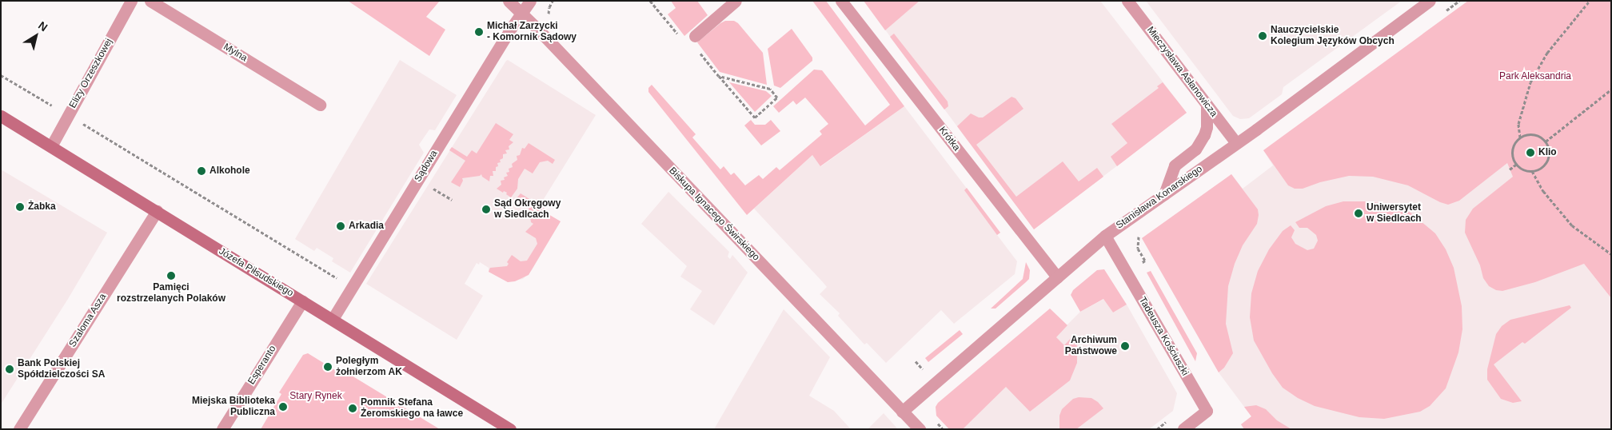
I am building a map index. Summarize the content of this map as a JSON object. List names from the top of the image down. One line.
{"streets":{"main road":["Józefa Piłsudskiego"],"street":["Mylna","Mieczysława Asłanowicza","Elizy Orzeszkowej","Krótka","Sądowa","Stanisława Konarskiego","Biskupa Ignacego Świrskiego","Szaloma Asza","Tadeusza Kościuszki","Esperanto"]},"crossings":[["Mieczysława Asłanowicza","Stanisława Konarskiego"],["Elizy Orzeszkowej","Józefa Piłsudskiego"],["Krótka","Stanisława Konarskiego"],["Sądowa","Biskupa Ignacego Świrskiego"],["Sądowa","Józefa Piłsudskiego"],["Stanisława Konarskiego","Biskupa Ignacego Świrskiego"],["Stanisława Konarskiego","Tadeusza Kościuszki"],["Józefa Piłsudskiego","Szaloma Asza"],["Józefa Piłsudskiego","Esperanto"]],"parks":["Park Aleksandria","Stary Rynek"],"places":["Michał Zarzycki - Komornik Sądowy","Nauczycielskie Kolegium Języków Obcych","Klio","Alkohole","Żabka","Sąd Okręgowy w Siedlcach","Uniwersytet w Siedlcach","Arkadia","Pamięci rozstrzelanych Polaków","Archiwum Państwowe","Poległym żołnierzom AK","Bank Polskiej Spółdzielczości SA","Miejska Biblioteka Publiczna","Pomnik Stefana Żeromskiego na ławce"],"north":"top right"}
